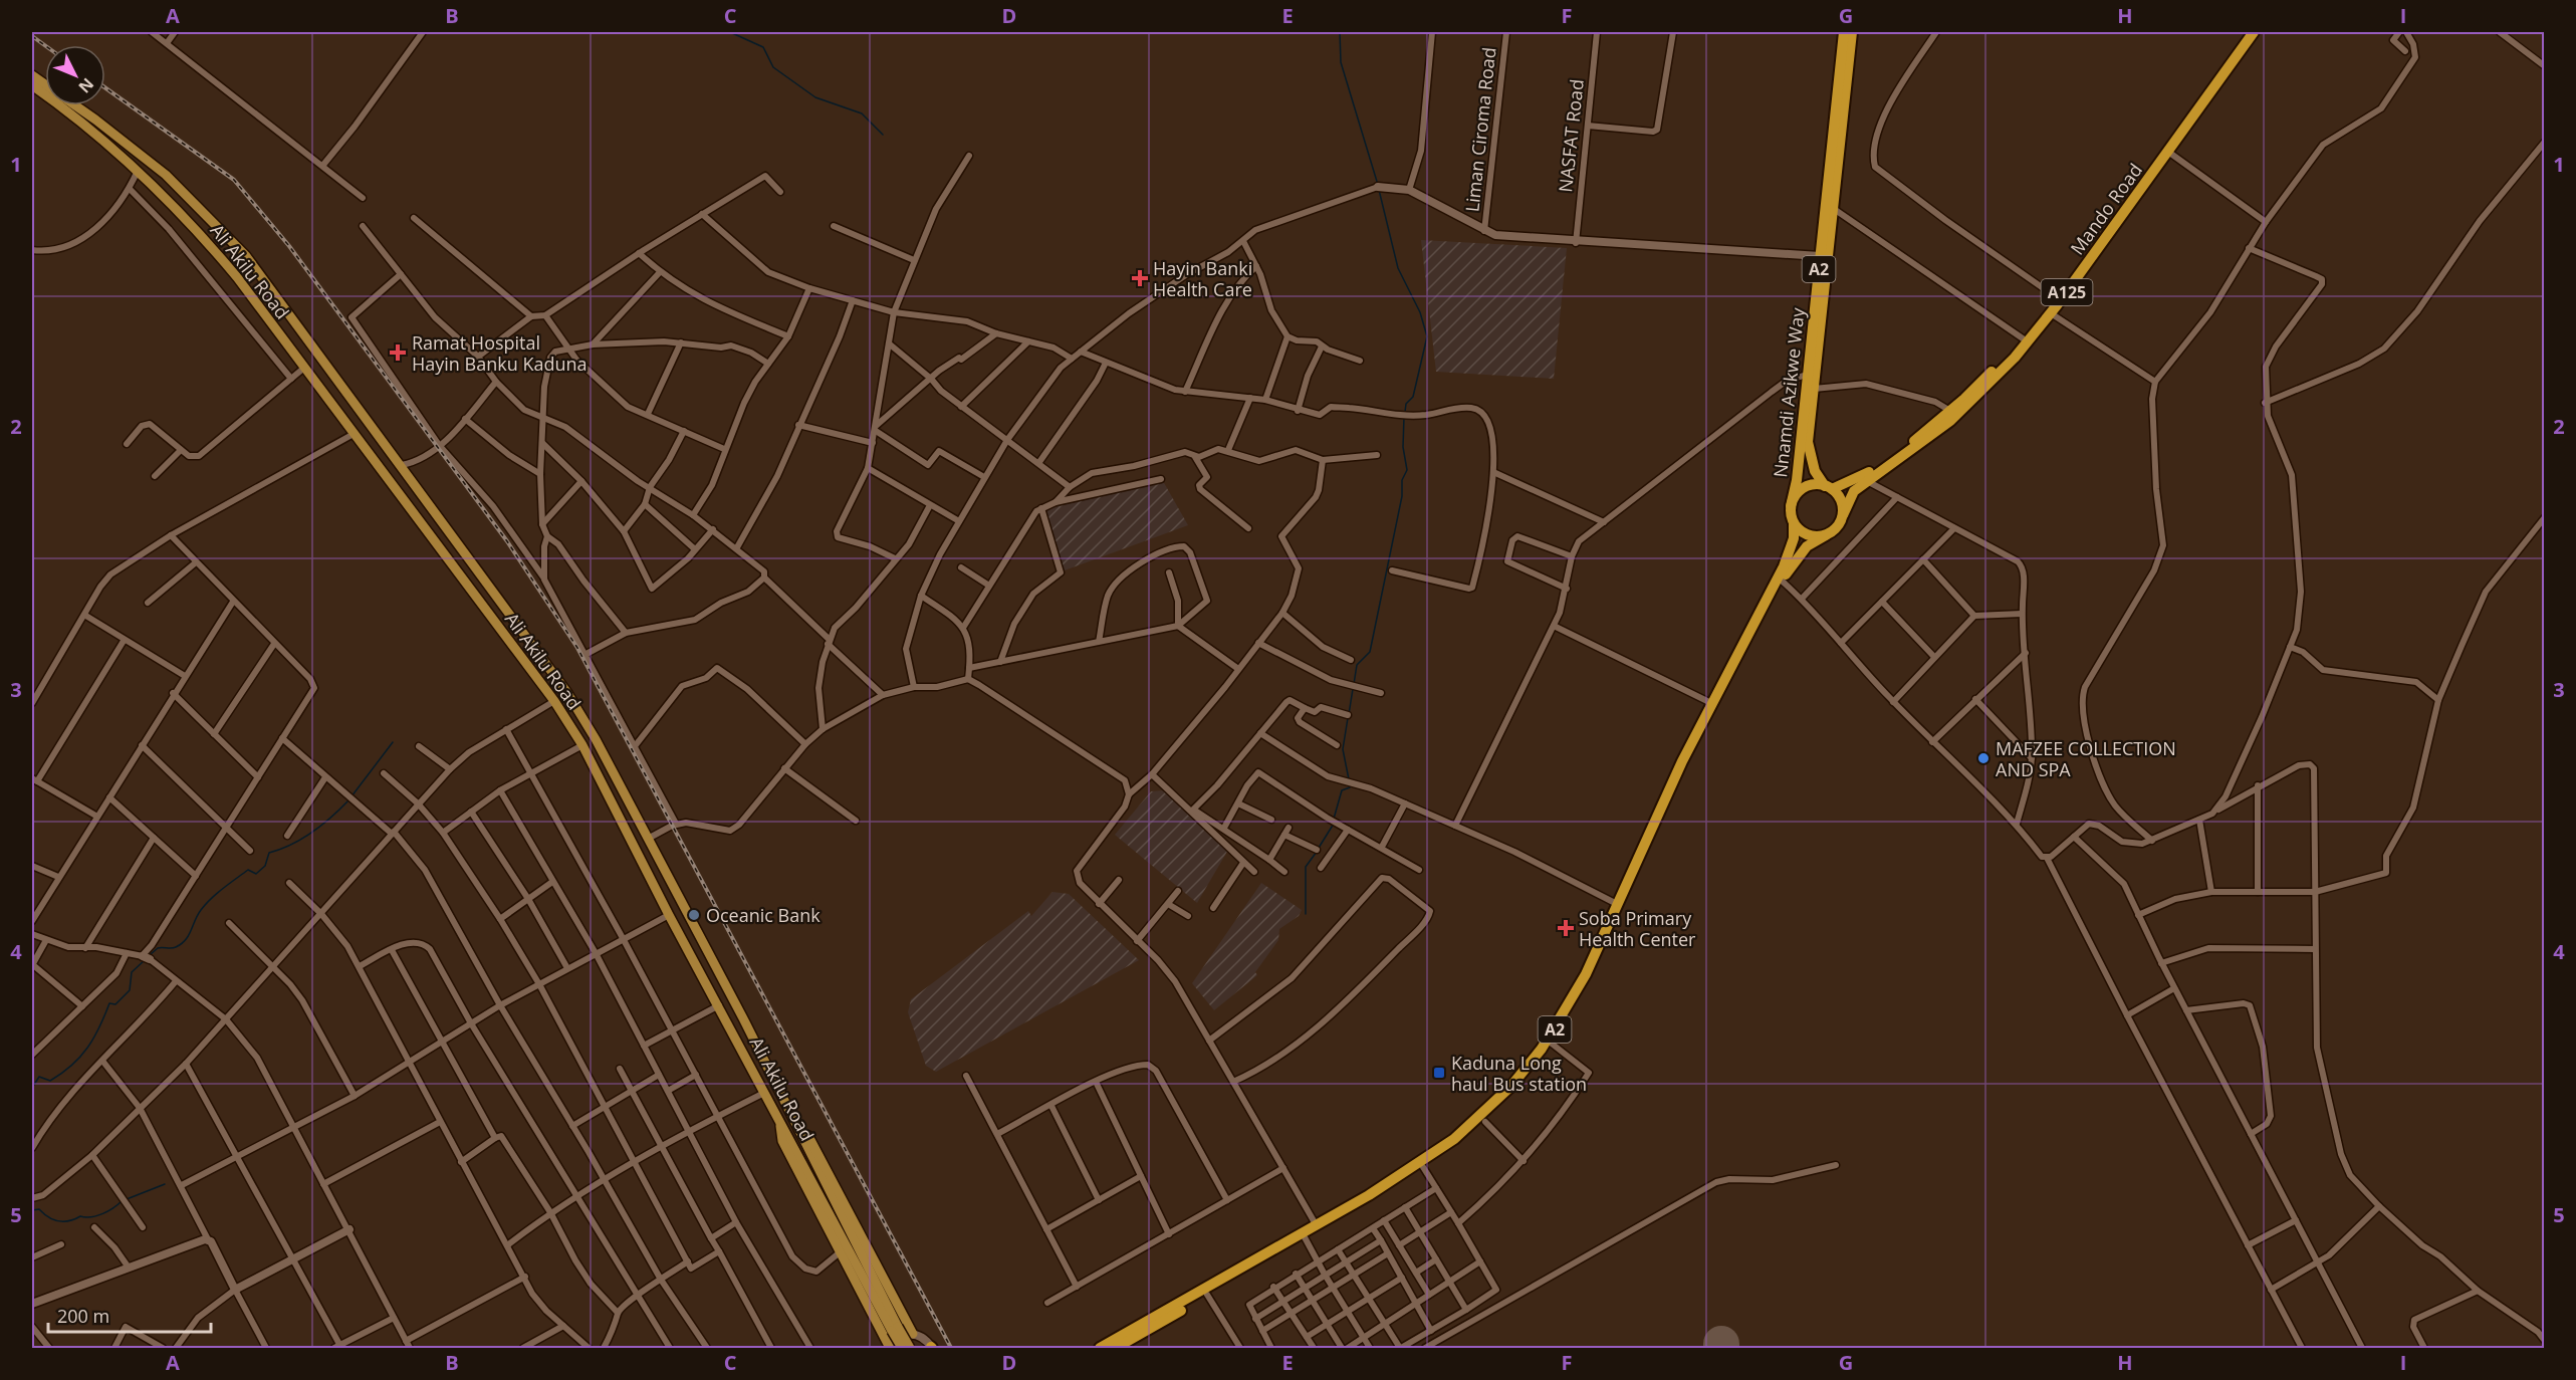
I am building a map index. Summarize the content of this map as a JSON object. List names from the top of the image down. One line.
{"streets":{"highway":["Mando Road","A2","A125","Nnamdi Azikwe Way"],"main road":["Ali Akilu Road"],"street":["Liman Ciroma Road","NASFAT Road"]},"crossings":[["Mando Road","A2"],["Mando Road","Nnamdi Azikwe Way"],["A2","Nnamdi Azikwe Way"]],"places":{"health":["Hayin Banki Health Care","Ramat Hospital Hayin Banku Kaduna","Soba Primary Health Center"],"other":["MAFZEE COLLECTION AND SPA","Oceanic Bank"],"transit":["Kaduna Long haul Bus station"]},"scale_bar":"200 m","north":"bottom right","grid":{"columns":["A","B","C","D","E","F","G","H","I"],"rows":["1","2","3","4","5"]}}
